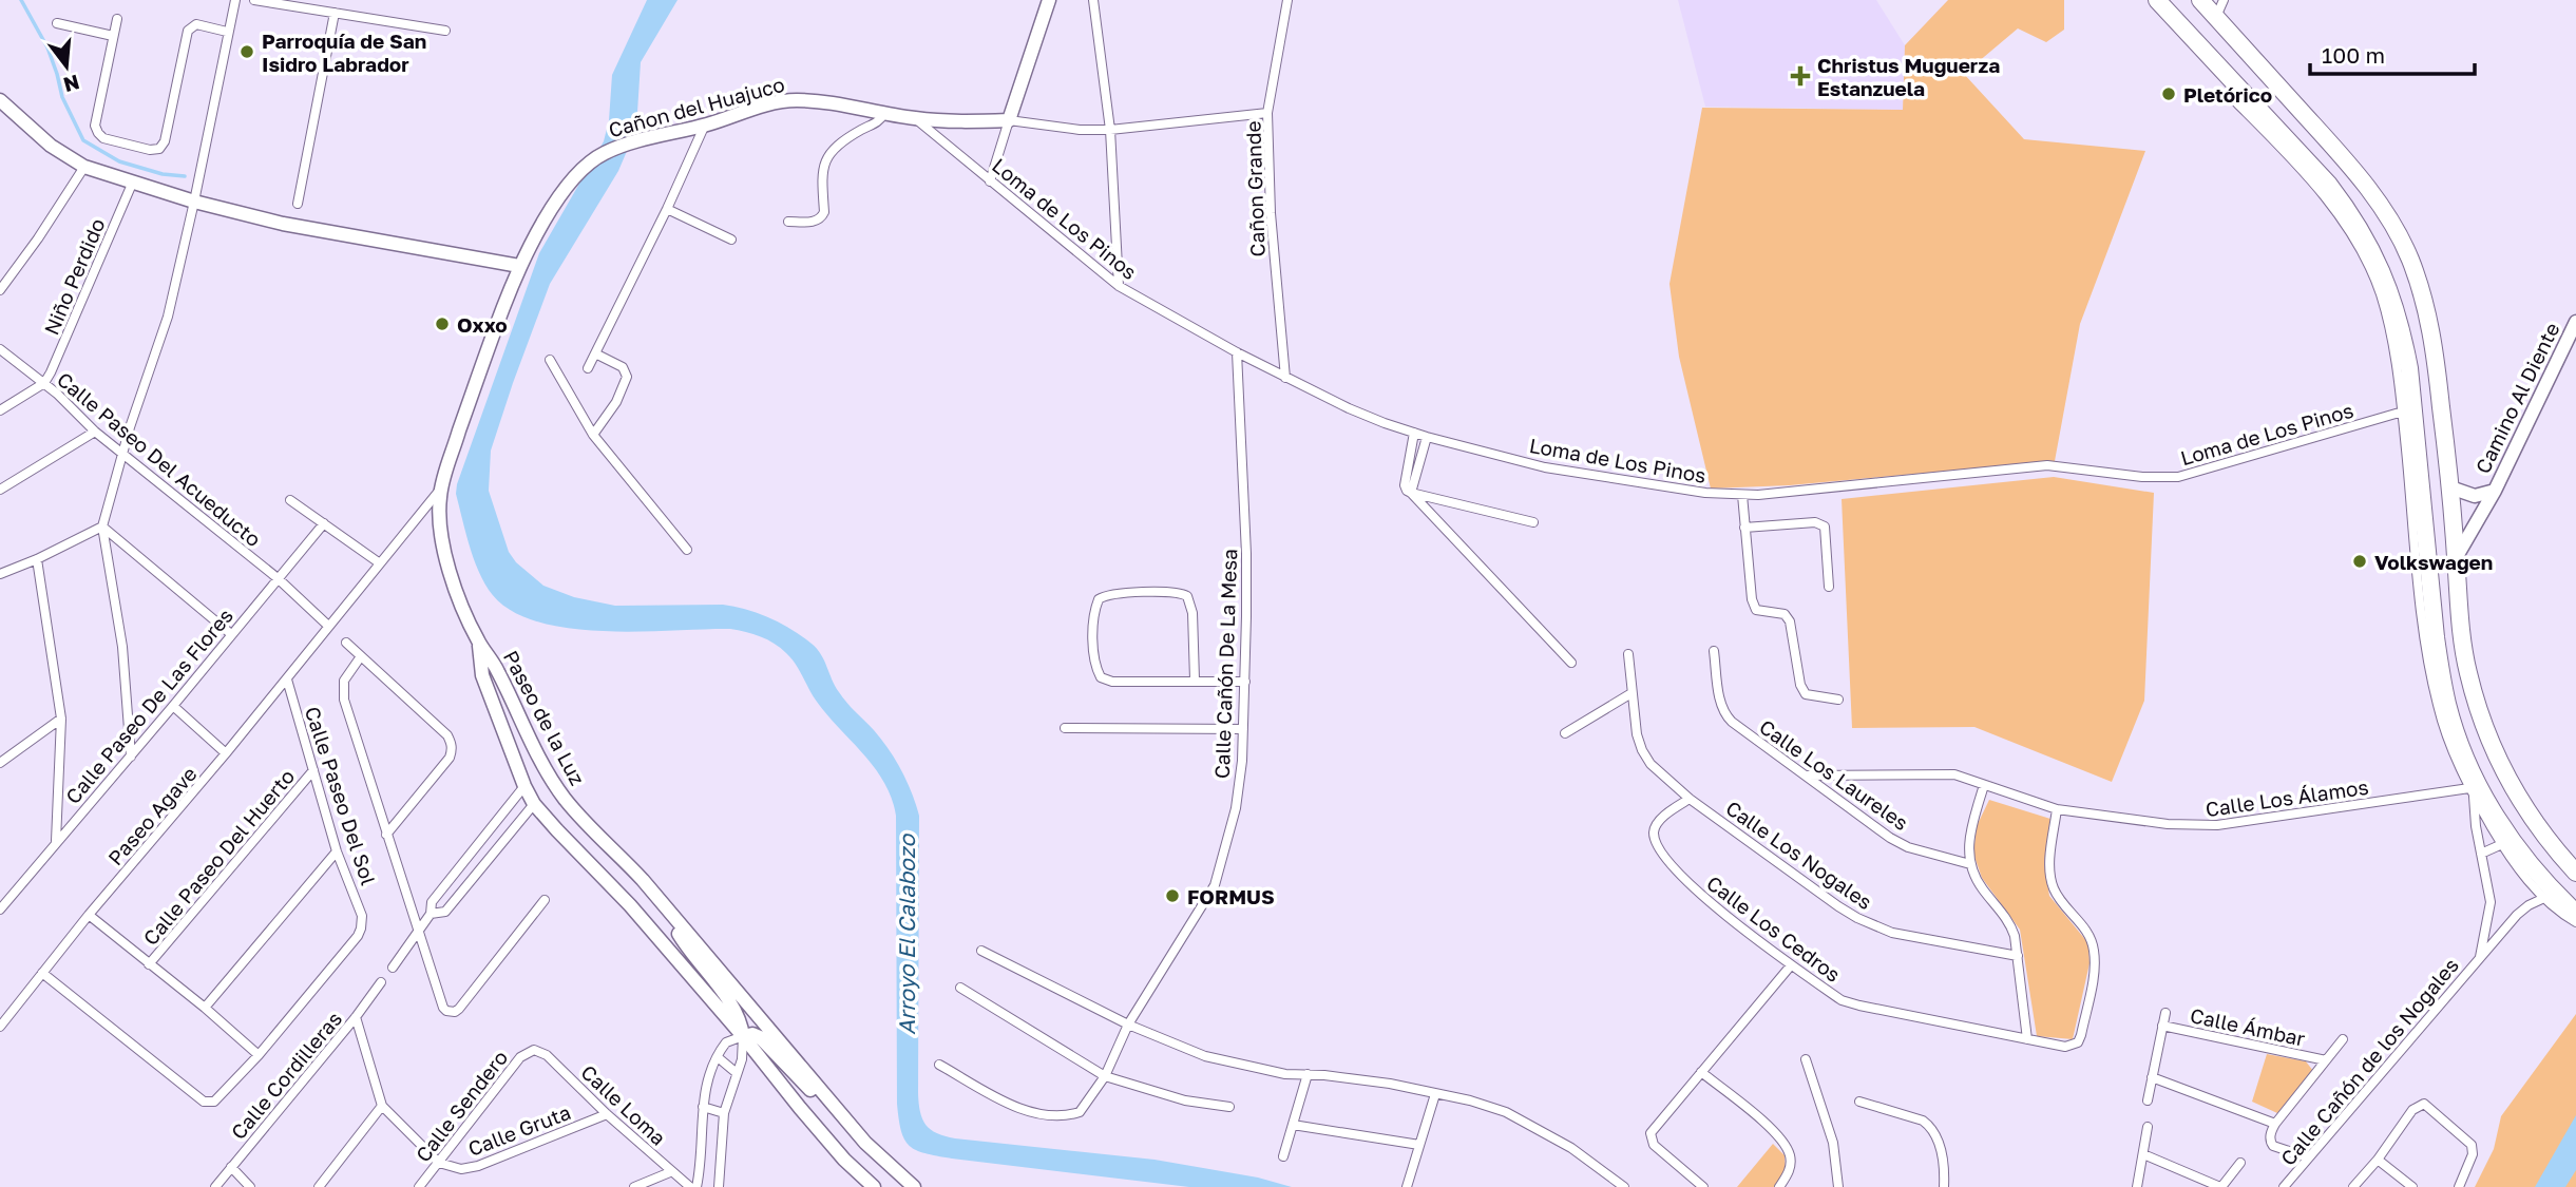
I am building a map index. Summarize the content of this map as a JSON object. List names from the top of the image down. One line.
{"streets":{"street":["Cañon del Huajuco","Cañon Grande","Loma de Los Pinos","Niño Perdido","Camino Al Diente","Calle Paseo Del Acueducto","Calle Cañón De La Mesa","Calle Paseo De Las Flores","Paseo de la Luz","Calle Los Laureles","Calle Paseo Del Sol","Calle Los Álamos","Paseo Agave","Calle Los Nogales","Calle Paseo Del Huerto","Calle Los Cedros","Calle Ámbar","Calle Cañón de los Nogales","Calle Cordilleras","Calle Loma","Calle Sendero","Calle Gruta"]},"crossings":[["Cañon del Huajuco","Loma de Los Pinos"],["Cañon del Huajuco","Paseo de la Luz"],["Cañon Grande","Loma de Los Pinos"],["Loma de Los Pinos","Calle Cañón De La Mesa"],["Niño Perdido","Calle Paseo Del Acueducto"],["Calle Paseo Del Acueducto","Calle Paseo De Las Flores"],["Calle Paseo Del Acueducto","Paseo Agave"],["Calle Los Laureles","Calle Los Álamos"],["Calle Paseo Del Sol","Paseo Agave"],["Calle Paseo Del Sol","Calle Paseo Del Huerto"],["Calle Los Álamos","Calle Los Cedros"],["Calle Los Álamos","Calle Cañón de los Nogales"],["Calle Los Nogales","Calle Los Cedros"],["Calle Loma","Calle Sendero"],["Calle Loma","Calle Gruta"],["Calle Sendero","Calle Gruta"]],"water":["Arroyo El Calabozo"],"places":{"other":["Parroquía de San Isidro Labrador","Pletórico","Oxxo","Volkswagen","FORMUS"],"health":["Christus Muguerza Estanzuela"]},"scale_bar":"100 m","north":"bottom"}
